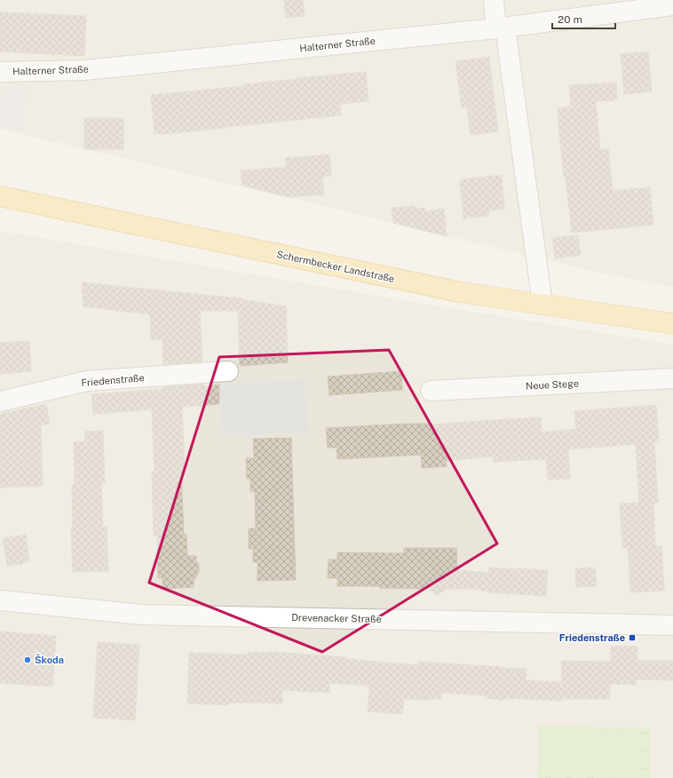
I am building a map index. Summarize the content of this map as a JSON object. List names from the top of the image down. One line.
{"streets":{"main road":["Schermbecker Landstraße"],"street":["Halterner Straße","Friedenstraße","Neue Stege","Drevenacker Straße"]},"places":{"transit":["Friedenstraße"],"other":["Škoda"]},"scale_bar":"20 m"}
